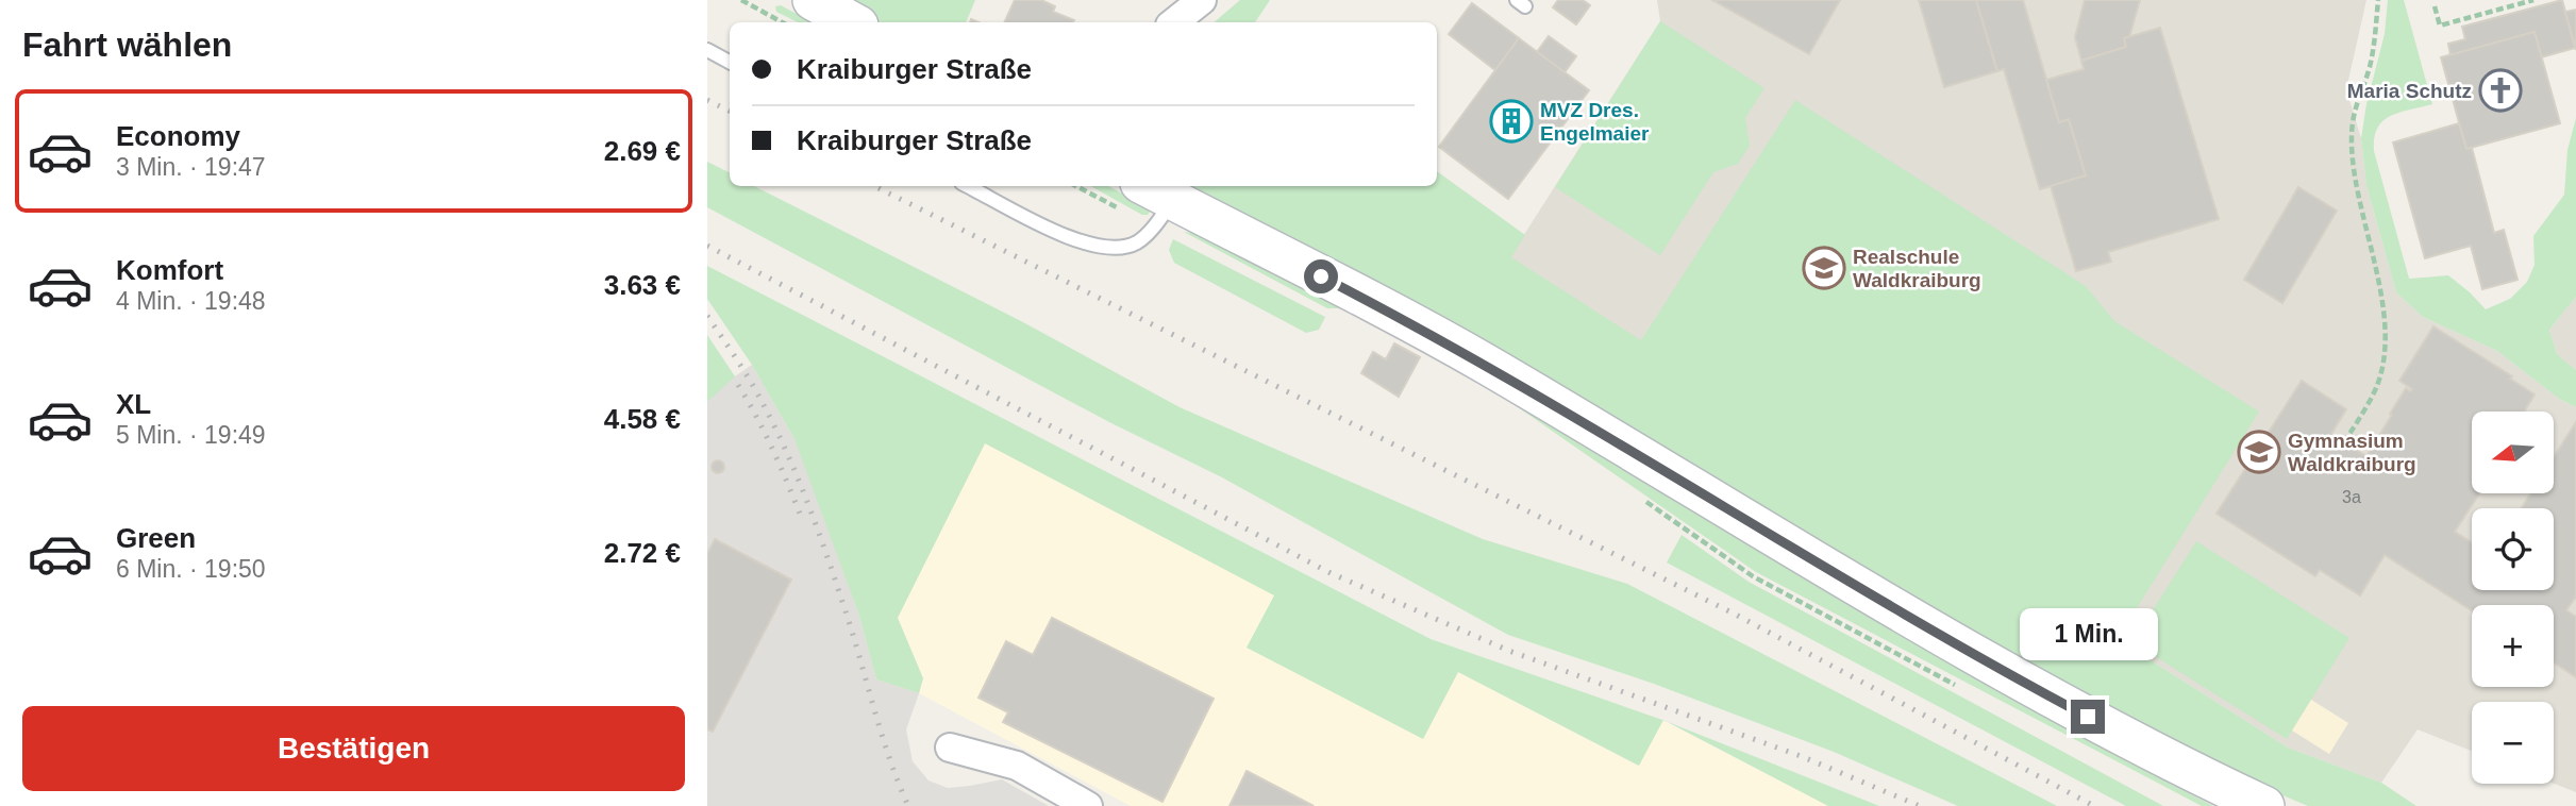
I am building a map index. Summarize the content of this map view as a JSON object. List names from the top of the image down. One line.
{"places":{"church":["Maria Schutz"],"building":["MVZ Dres. Engelmaier"],"school or university":["Realschule Waldkraiburg","Gymnasium Waldkraiburg"]},"house_numbers":["3a"],"north":"left","page":{"heading":"Fahrt wählen","banner":["Kraiburger Straße","Kraiburger Straße"],"list":[{"name":"Economy","note":"3 Min. · 19:47","value":"2.69 €"},{"name":"Komfort","note":"4 Min. · 19:48","value":"3.63 €"},{"name":"XL","note":"5 Min. · 19:49","value":"4.58 €"},{"name":"Green","note":"6 Min. · 19:50","value":"2.72 €"}],"map_buttons":["+","−"],"bubble":"1 Min.","buttons":"Bestätigen"}}
